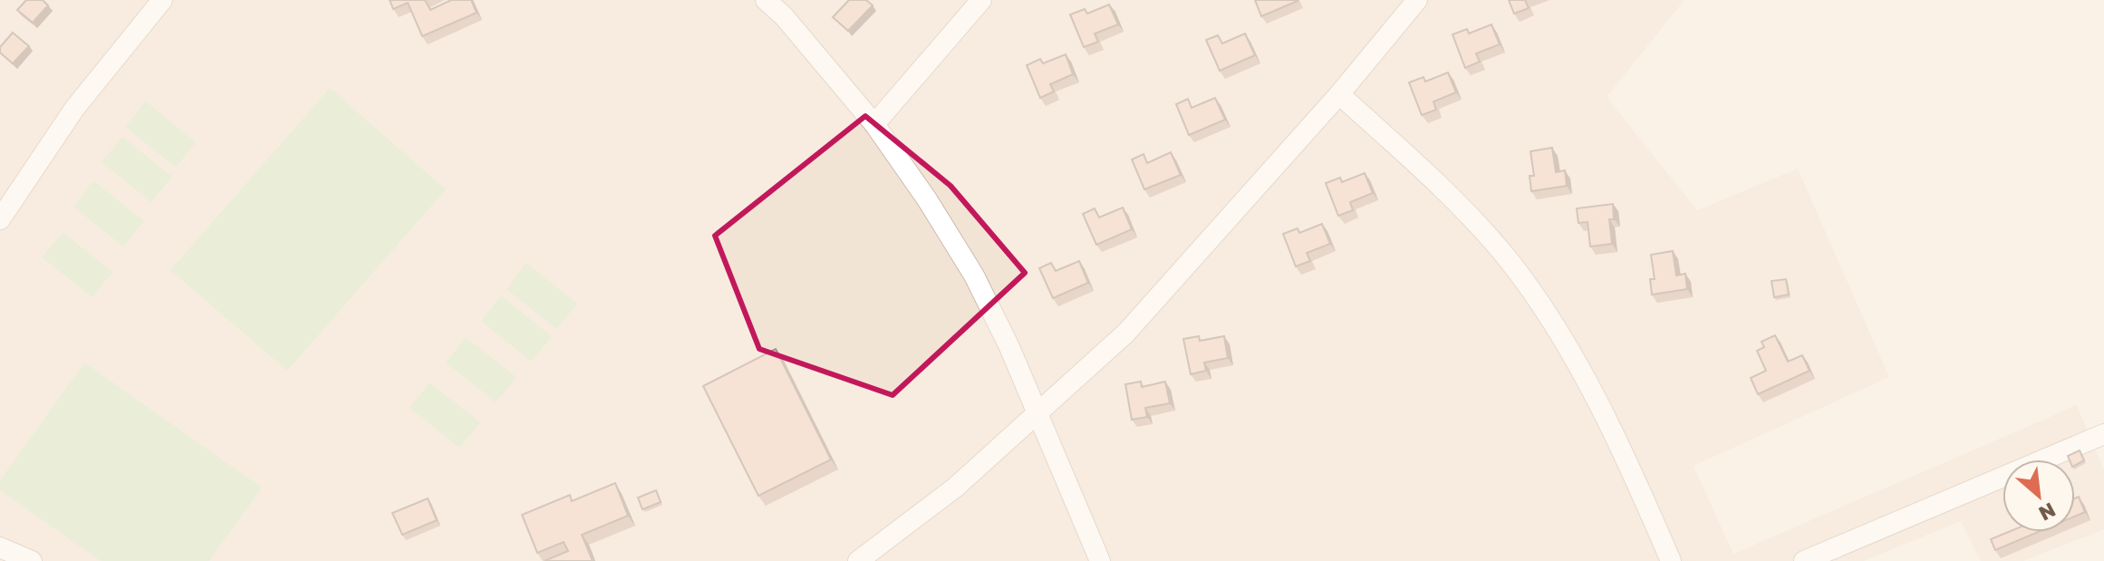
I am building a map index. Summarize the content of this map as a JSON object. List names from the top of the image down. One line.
{"north":"bottom right"}
